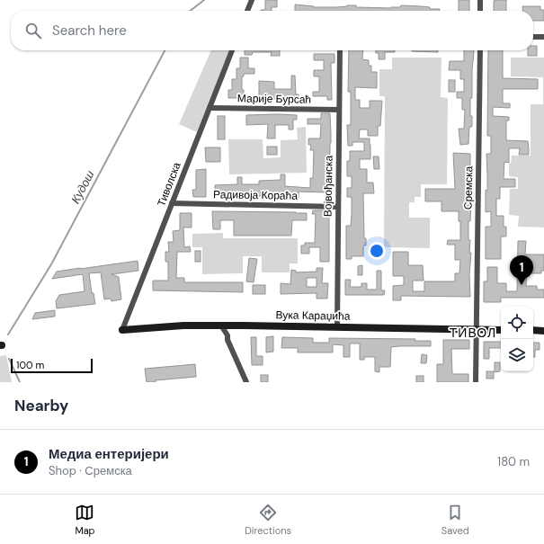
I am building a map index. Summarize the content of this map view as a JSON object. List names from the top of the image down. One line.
{"streets":{"main road":["Вука Караџића"],"street":["Марије Бурсаћ","Тиволска","Војвођанска","Сремска","Радивоја Кораћа"]},"crossings":[["Марије Бурсаћ","Тиволска"],["Марије Бурсаћ","Војвођанска"],["Тиволска","Радивоја Кораћа"],["Тиволска","Вука Караџића"],["Војвођанска","Радивоја Кораћа"],["Војвођанска","Вука Караџића"],["Сремска","Вука Караџића"]],"districts":["ТИВОЛ"],"water":["Кудош"],"scale_bar":"100 m","page":{"search":"Search here","pins":"1","scale":"100 m","heading":"Nearby","list":[{"mark":"1","name":"Медиа ентеријери","note":"Shop · Сремска","value":"180 m"}],"nav":["Map","Directions","Saved"]}}
